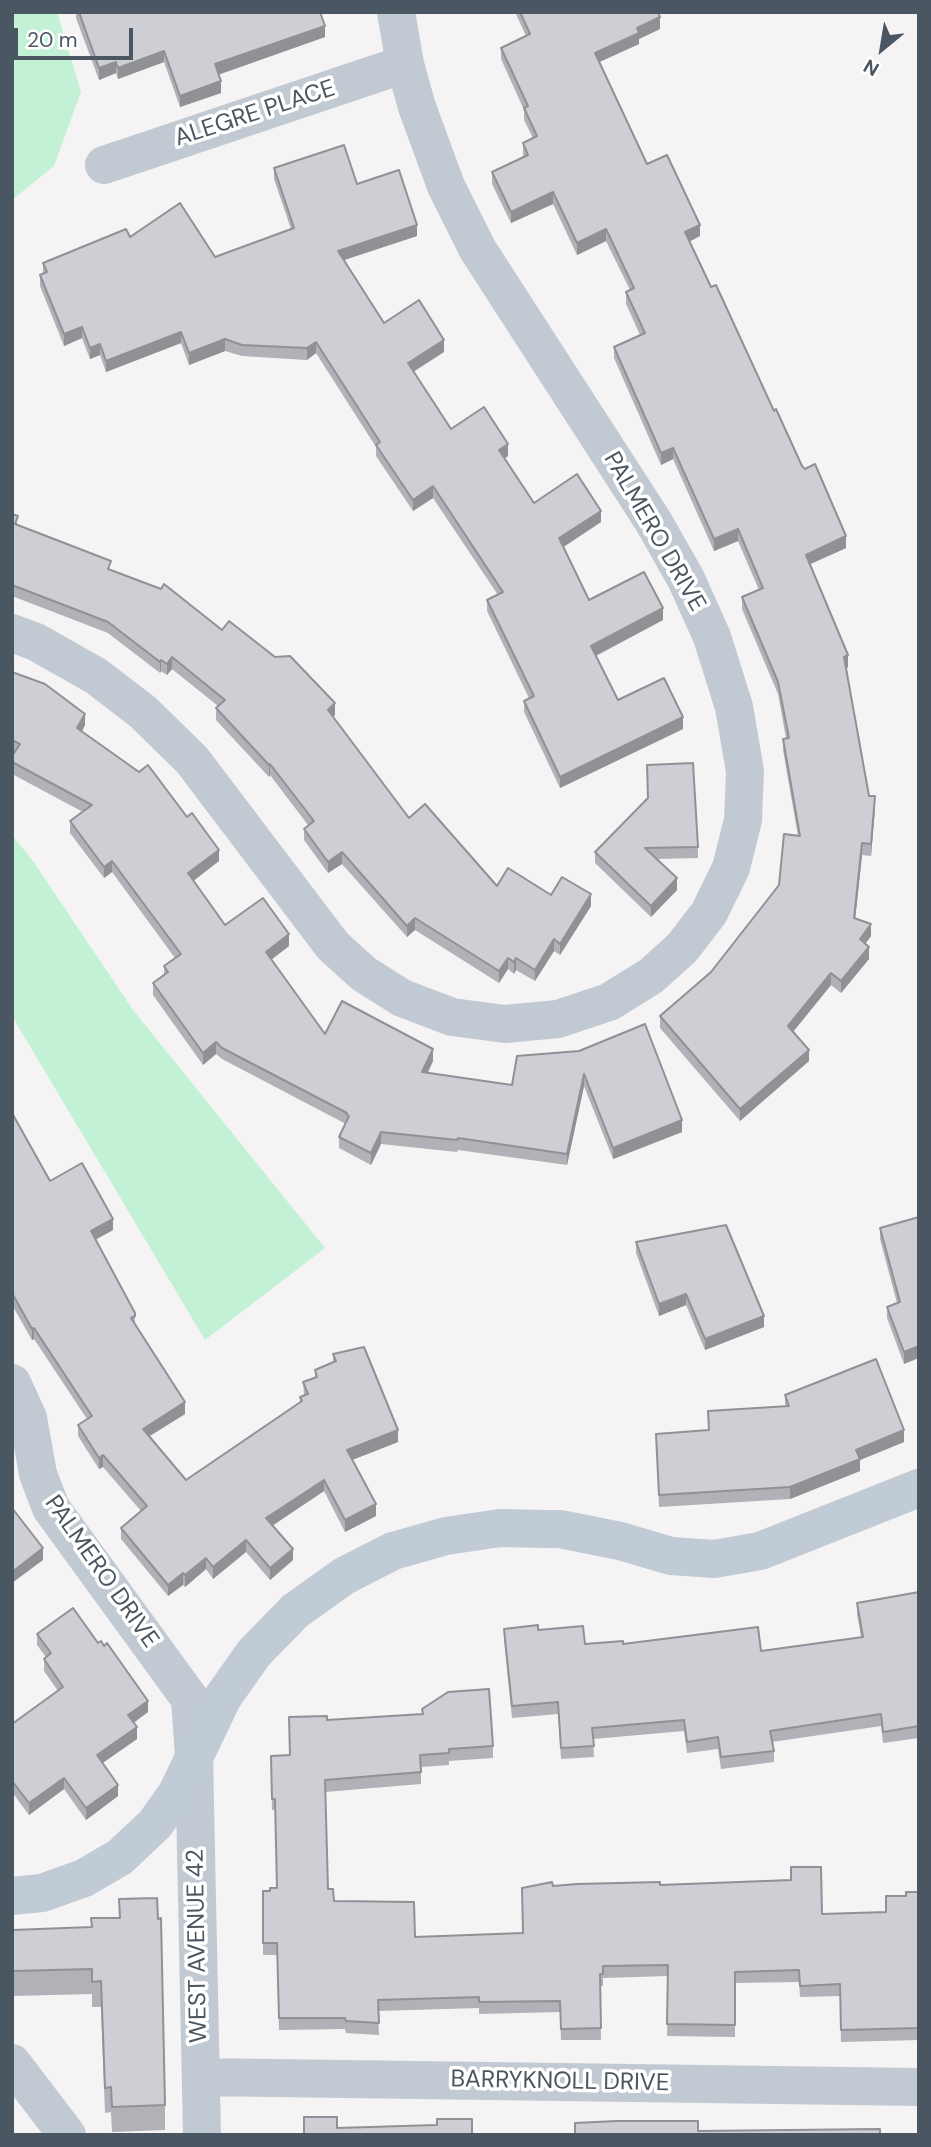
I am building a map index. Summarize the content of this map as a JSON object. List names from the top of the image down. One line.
{"streets":{"street":["ALEGRE PLACE","PALMERO DRIVE","WEST AVENUE 42","BARRYKNOLL DRIVE"]},"crossings":[["ALEGRE PLACE","PALMERO DRIVE"],["PALMERO DRIVE","WEST AVENUE 42"],["WEST AVENUE 42","BARRYKNOLL DRIVE"]],"scale_bar":"20 m","north":"bottom left"}
